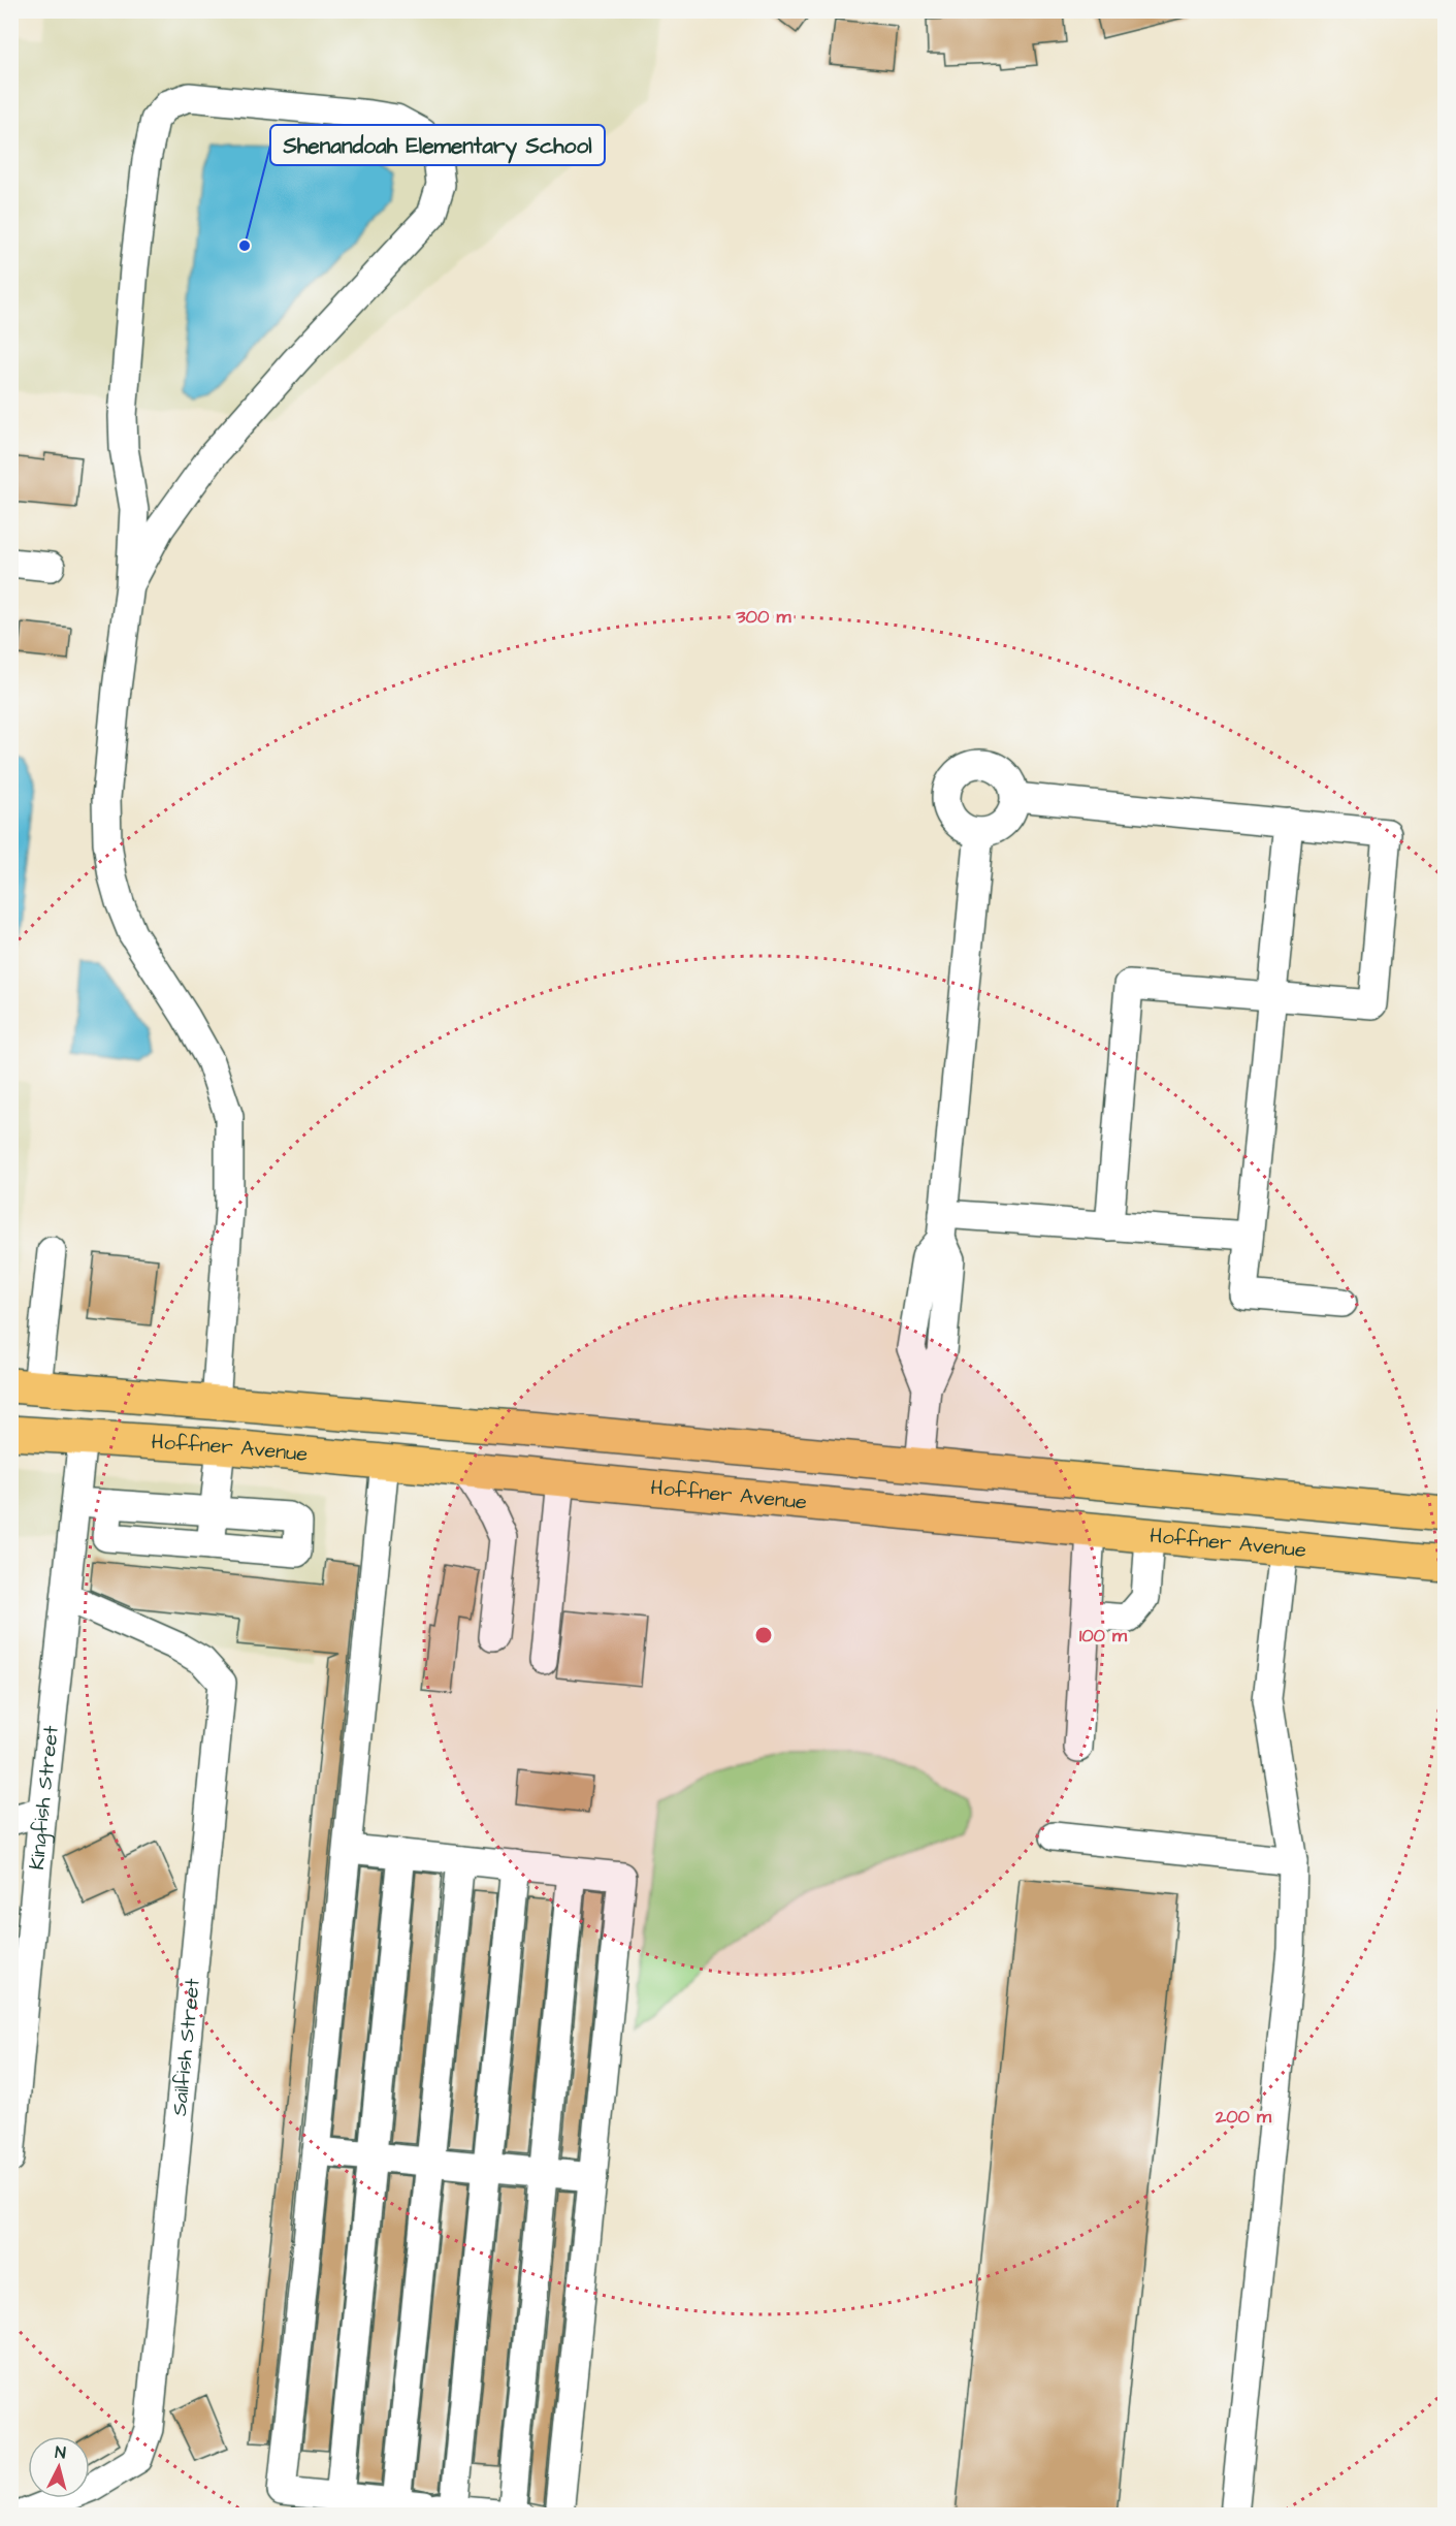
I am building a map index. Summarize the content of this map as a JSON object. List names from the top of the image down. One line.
{"streets":{"main road":["Hoffner Avenue"],"street":["Kingfish Street","Sailfish Street"]},"crossings":[["Hoffner Avenue","Kingfish Street"],["Kingfish Street","Sailfish Street"]],"places":["Shenandoah Elementary School"],"north":"top","rings":["300 m","100 m","200 m"]}
